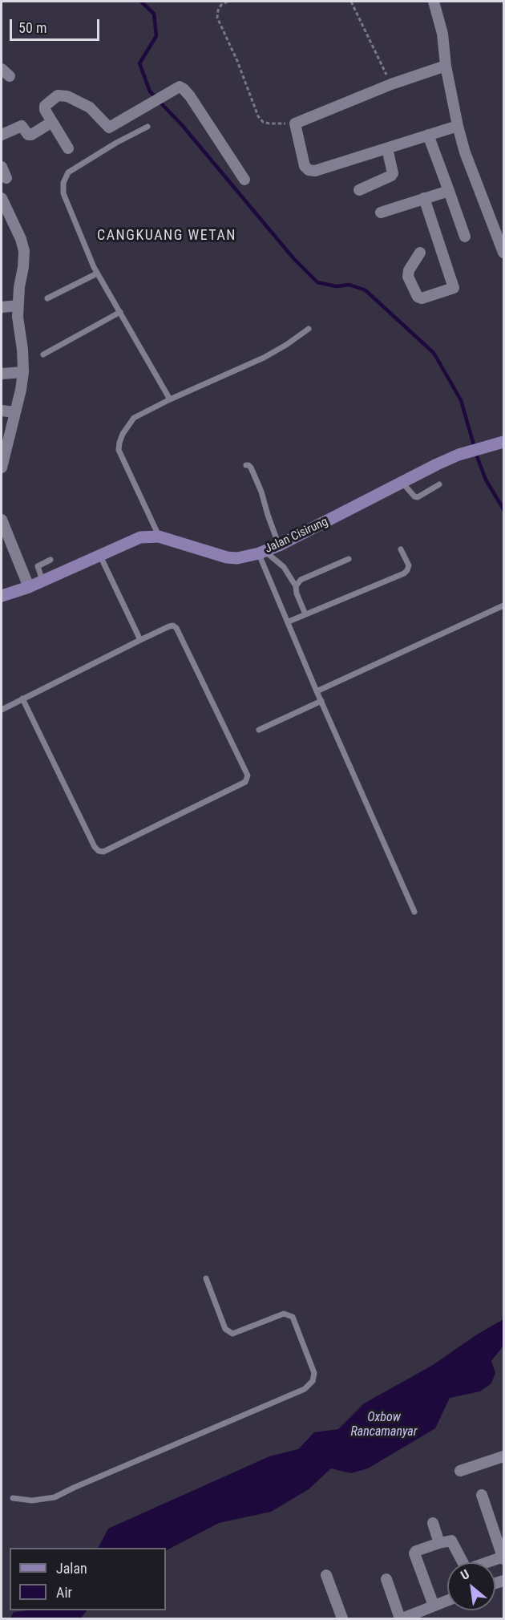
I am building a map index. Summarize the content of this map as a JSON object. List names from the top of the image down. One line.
{"streets":{"main road":["Jalan Cisirung"]},"districts":["CANGKUANG WETAN"],"water":["Oxbow Rancamanyar"],"legend":["Jalan","Air"],"scale_bar":"50 m","north":"top left"}
